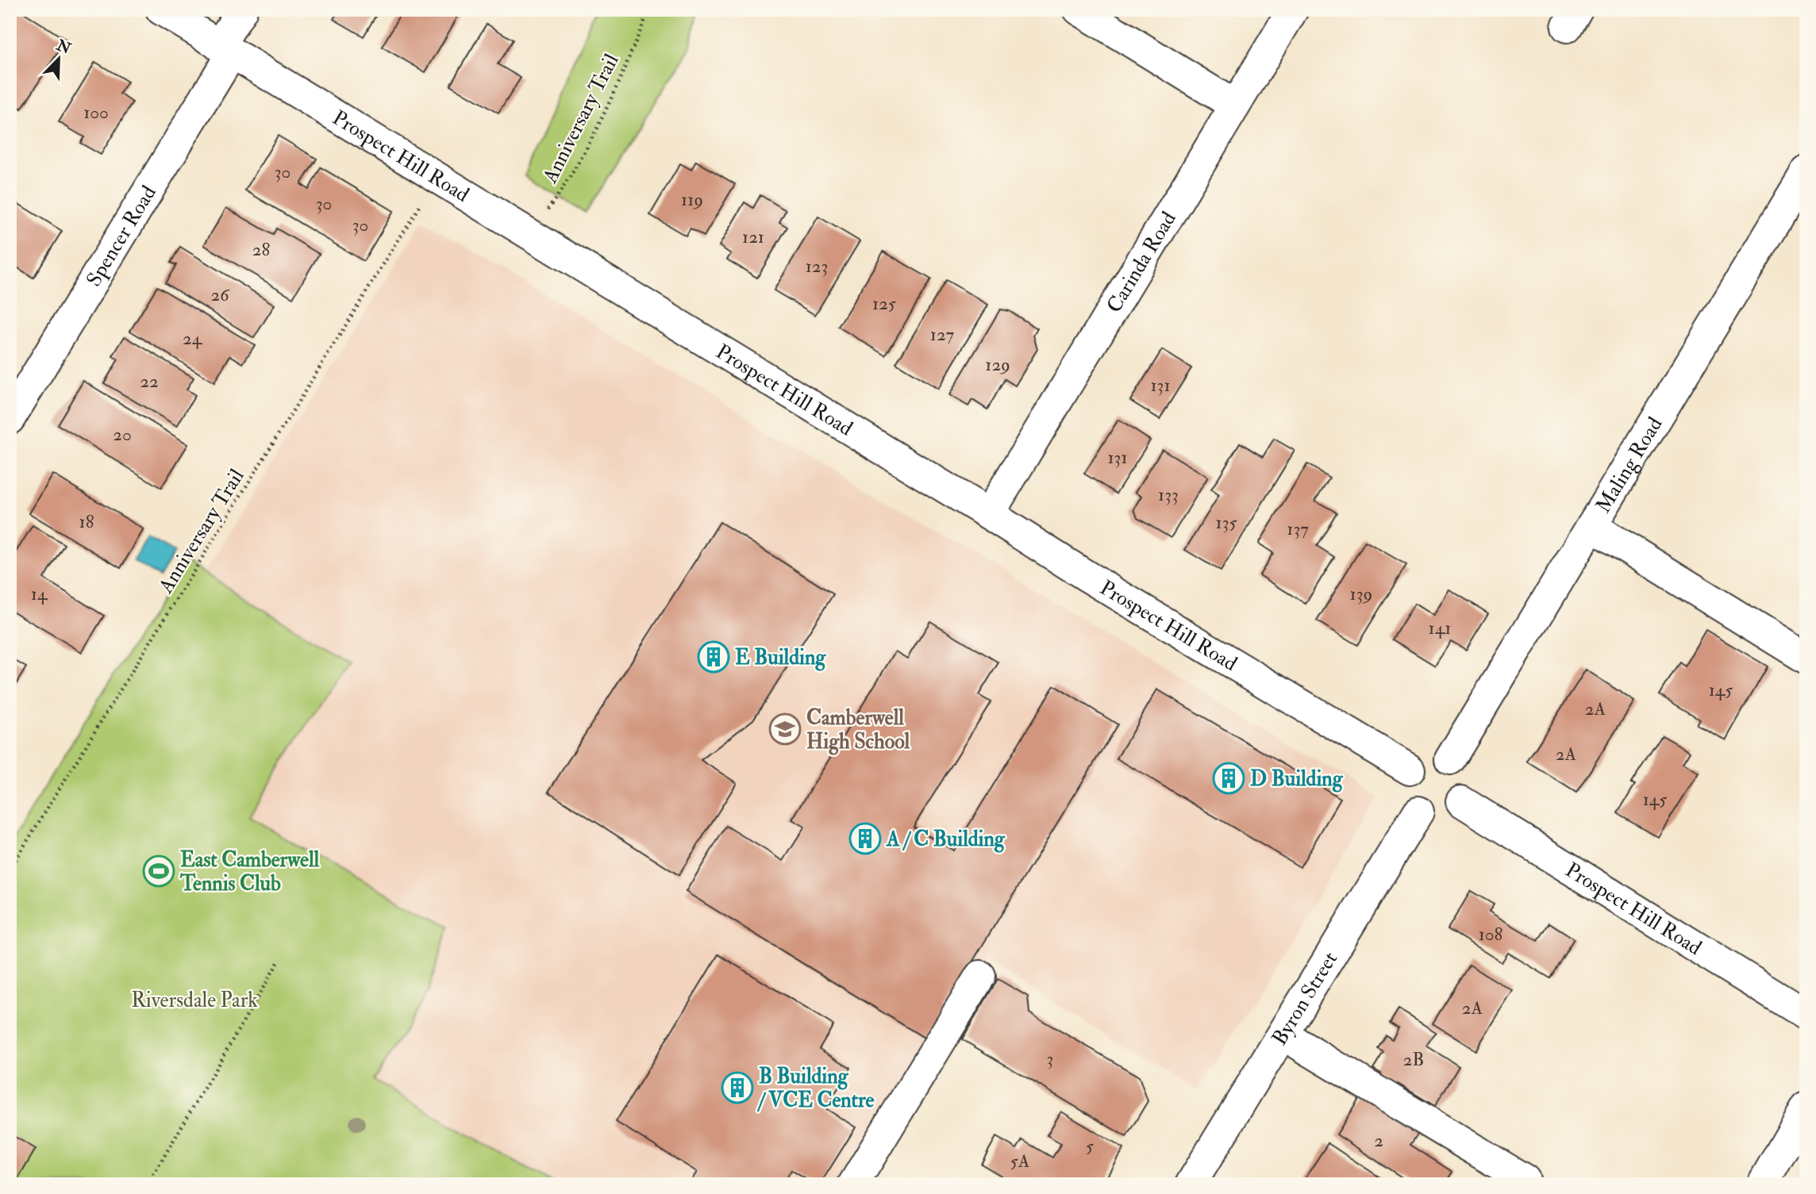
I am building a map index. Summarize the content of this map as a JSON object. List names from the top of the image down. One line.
{"streets":{"street":["Prospect Hill Road","Spencer Road","Carinda Road","Maling Road","Byron Street"],"path":["Anniversary Trail"]},"crossings":[["Anniversary Trail","Prospect Hill Road"],["Prospect Hill Road","Spencer Road"],["Prospect Hill Road","Carinda Road"],["Prospect Hill Road","Maling Road"],["Prospect Hill Road","Byron Street"],["Maling Road","Byron Street"]],"parks":["Riversdale Park"],"places":{"building":["E Building","D Building","A / C Building","B Building / VCE Centre"],"school or university":["Camberwell High School"],"sports":["East Camberwell Tennis Club"]},"house_numbers":["100","30","119","30","30","121","28","123","26","125","127","24","129","22","131","20","131","133","18","135","137","14","139","141","145","2A","2A","145","108","2A","3","2B","2","5","5A"],"north":"top right"}
